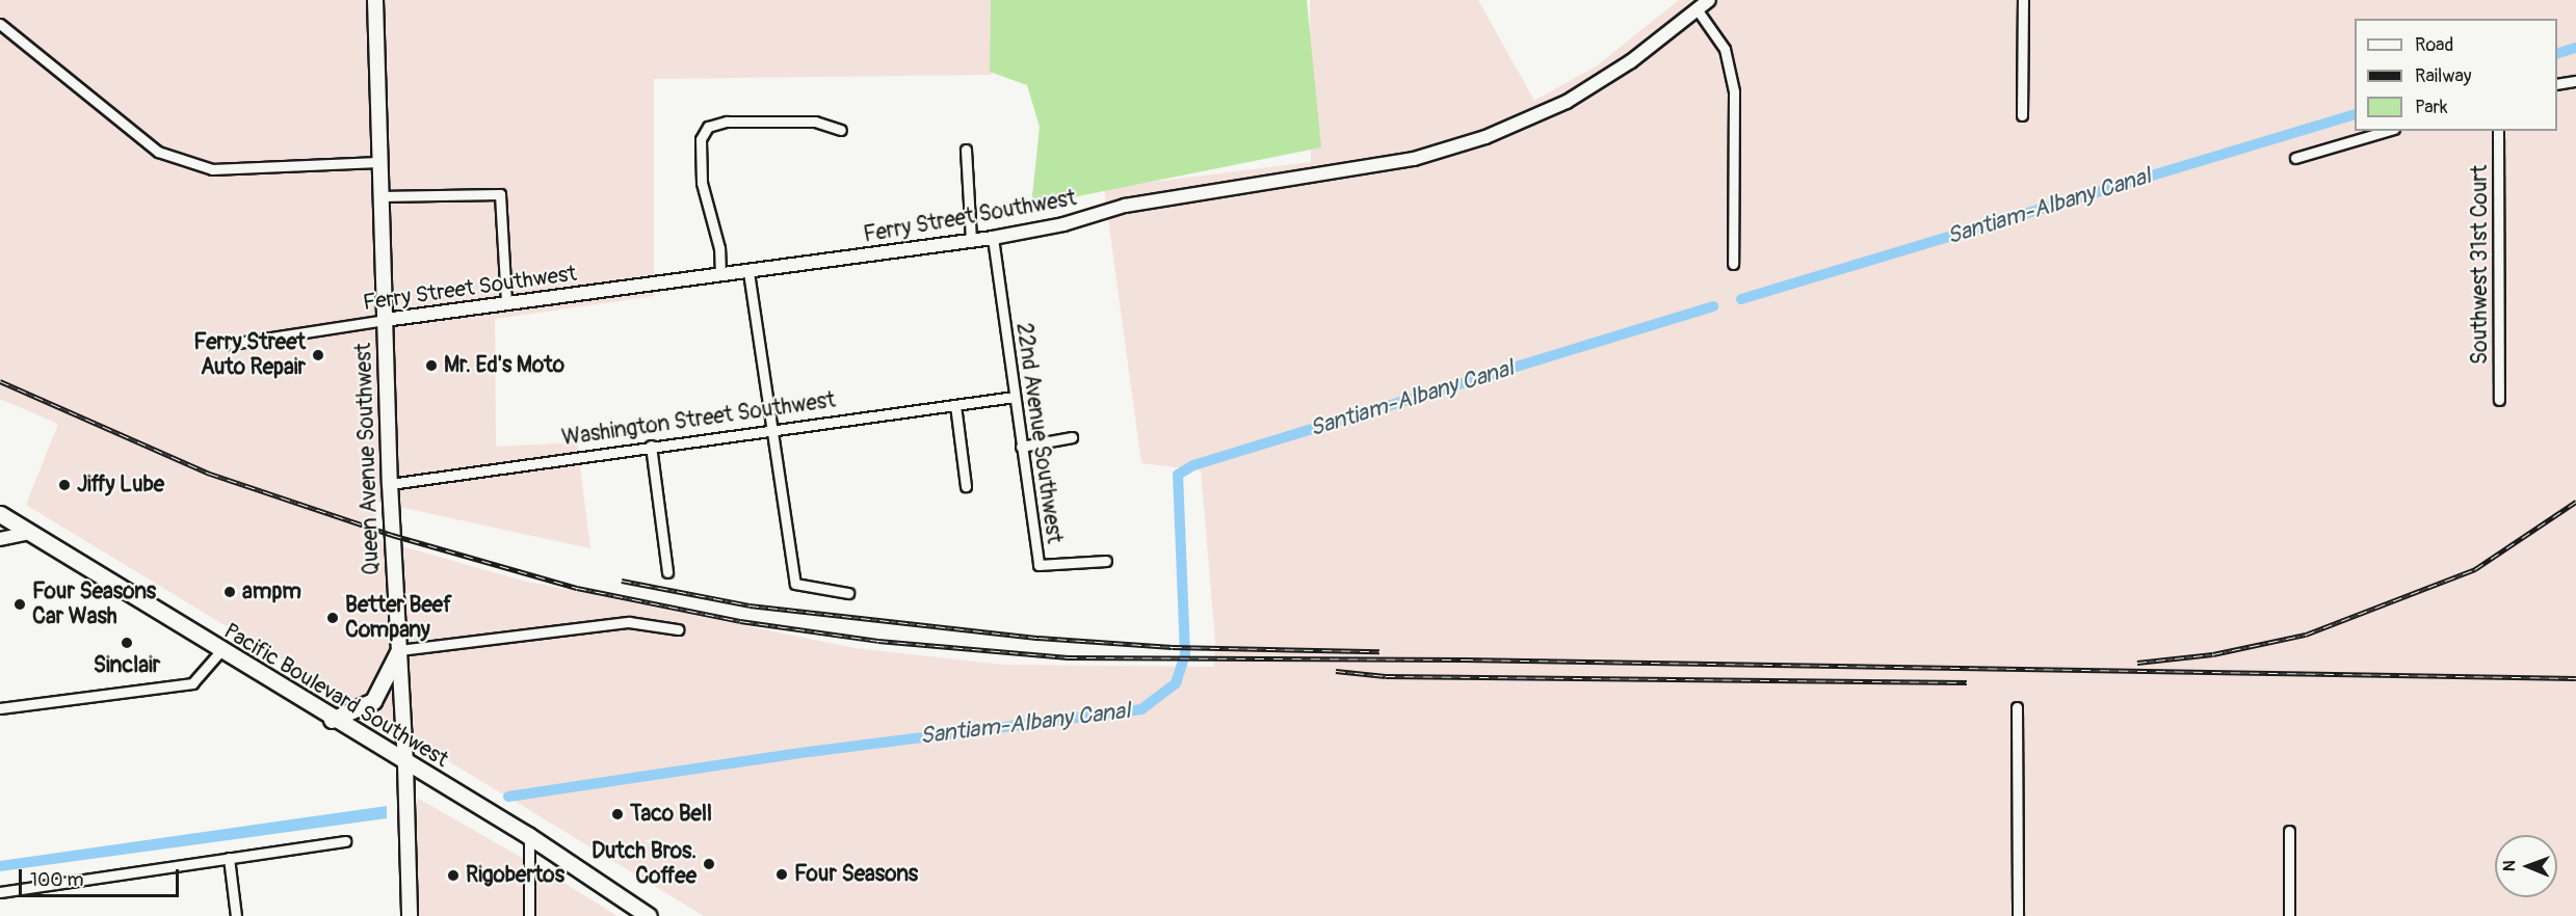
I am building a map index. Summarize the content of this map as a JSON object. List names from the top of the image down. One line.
{"streets":{"main road":["Queen Avenue Southwest","Pacific Boulevard Southwest"],"street":["Ferry Street Southwest","Southwest 31st Court","Washington Street Southwest","22nd Avenue Southwest"]},"crossings":[["Ferry Street Southwest","22nd Avenue Southwest"],["Ferry Street Southwest","Queen Avenue Southwest"],["Washington Street Southwest","22nd Avenue Southwest"],["Washington Street Southwest","Queen Avenue Southwest"],["Queen Avenue Southwest","Pacific Boulevard Southwest"]],"water":["Santiam-Albany Canal"],"places":["Ferry Street Auto Repair","Mr. Ed's Moto","Jiffy Lube","ampm","Four Seasons Car Wash","Better Beef Company","Sinclair","Taco Bell","Dutch Bros. Coffee","Four Seasons","Rigobertos"],"legend":["Road","Railway","Park"],"scale_bar":"100 m","north":"left"}
